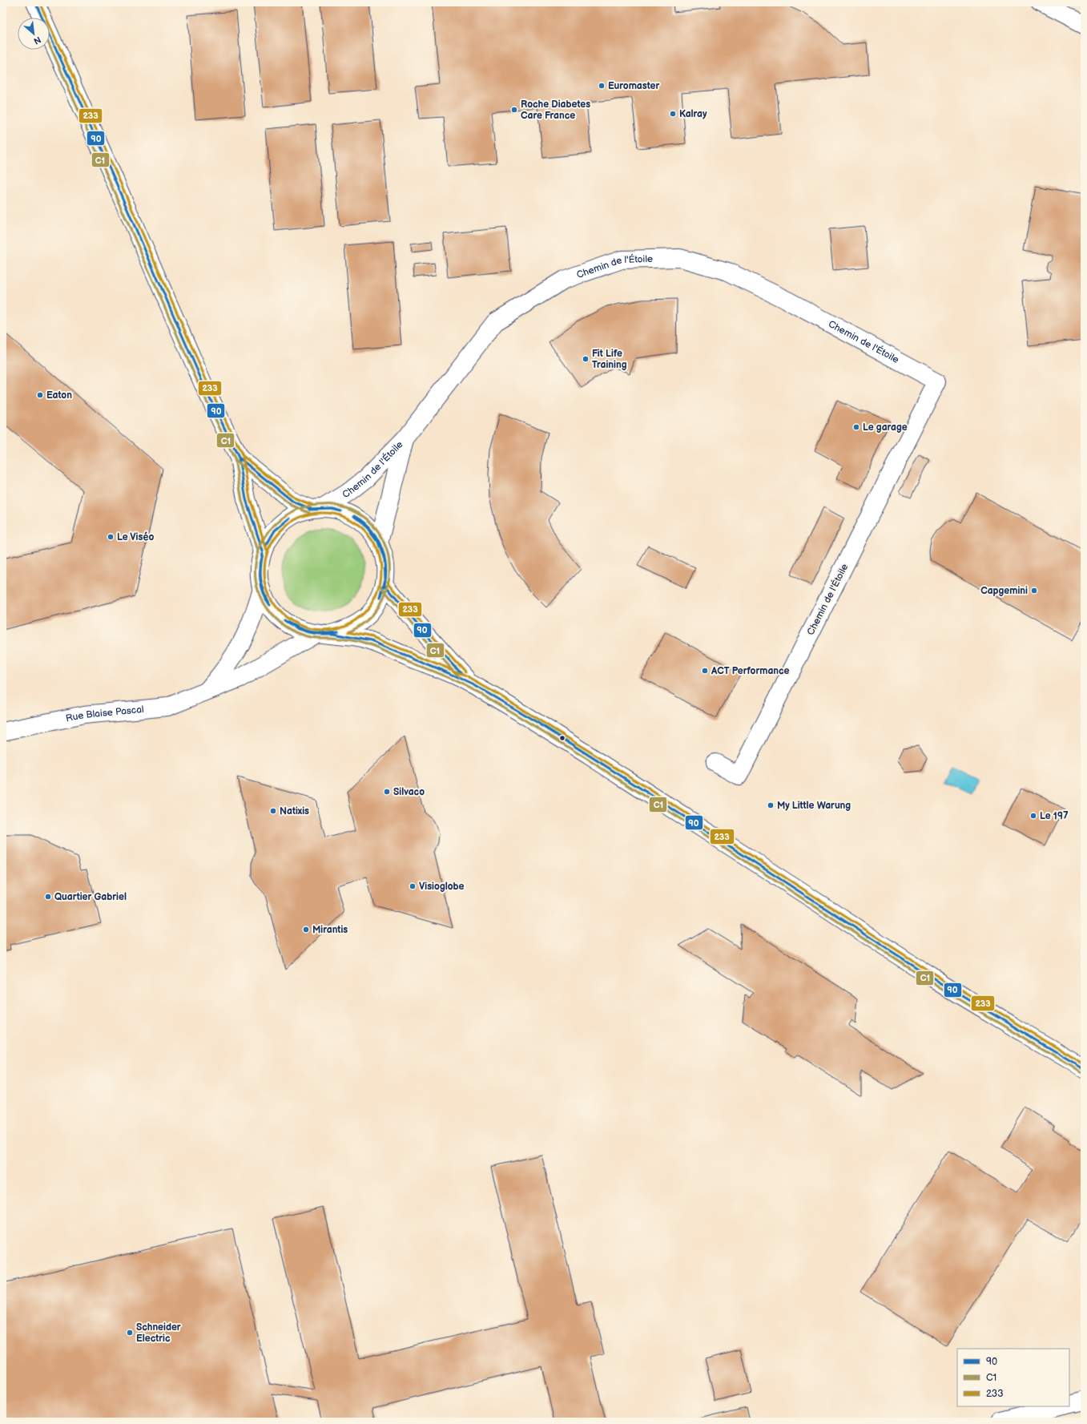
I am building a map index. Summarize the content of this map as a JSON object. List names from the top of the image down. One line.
{"streets":{"main road":["Chemin de l'Étoile","Rue Blaise Pascal"]},"crossings":[["Chemin de l'Étoile","Rue Blaise Pascal"]],"places":["Euromaster","Roche Diabetes Care France","Kalray","Fit Life Training","Eaton","Le garage","Le Viséo","Capgemini","ACT Performance","Silvaco","My Little Warung","Natixis","Le 197","Visioglobe","Quartier Gabriel","Mirantis","Schneider Electric"],"lines":["transit line 90","transit line 233","transit line C1"],"legend":["90","C1","233"],"north":"bottom right"}
